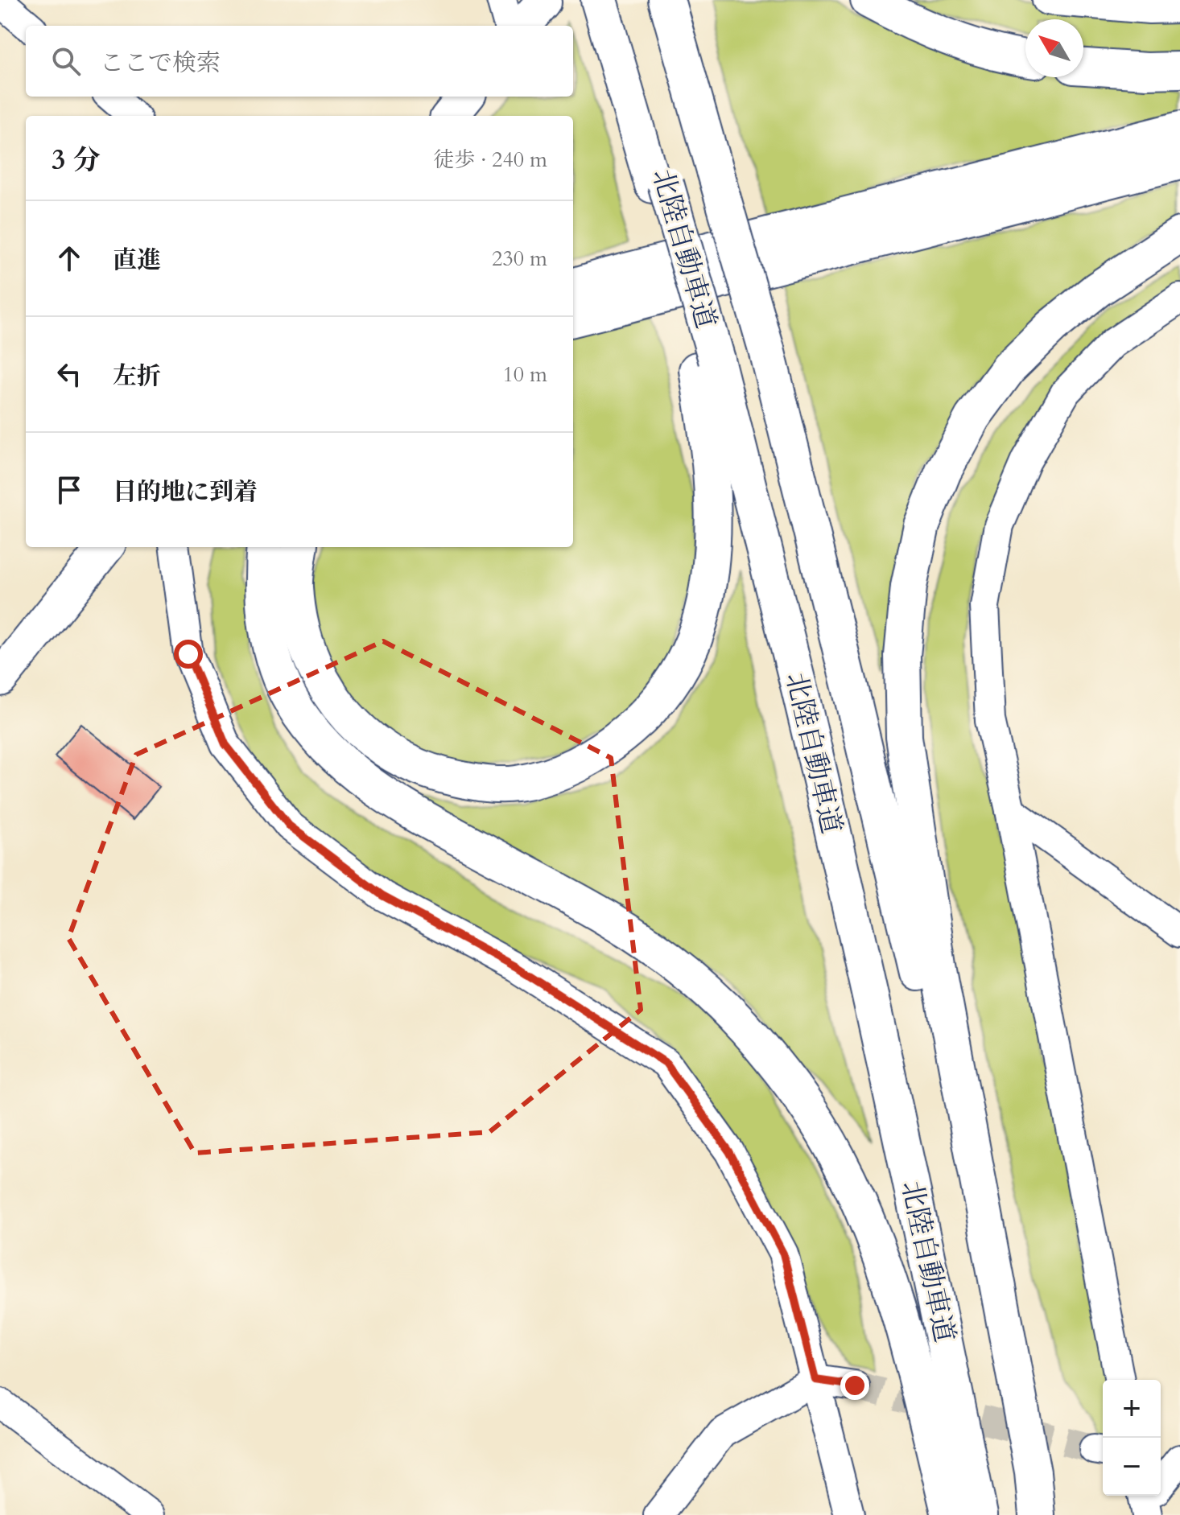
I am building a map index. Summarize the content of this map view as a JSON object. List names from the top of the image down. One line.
{"streets":{"main road":["北陸自動車道"]},"north":"top left","page":{"search":"ここで検索","heading":["3 分","徒歩 · 240 m"],"list":[["直進","230 m"],["左折","10 m"],"目的地に到着"],"map_buttons":["+","−"]}}
